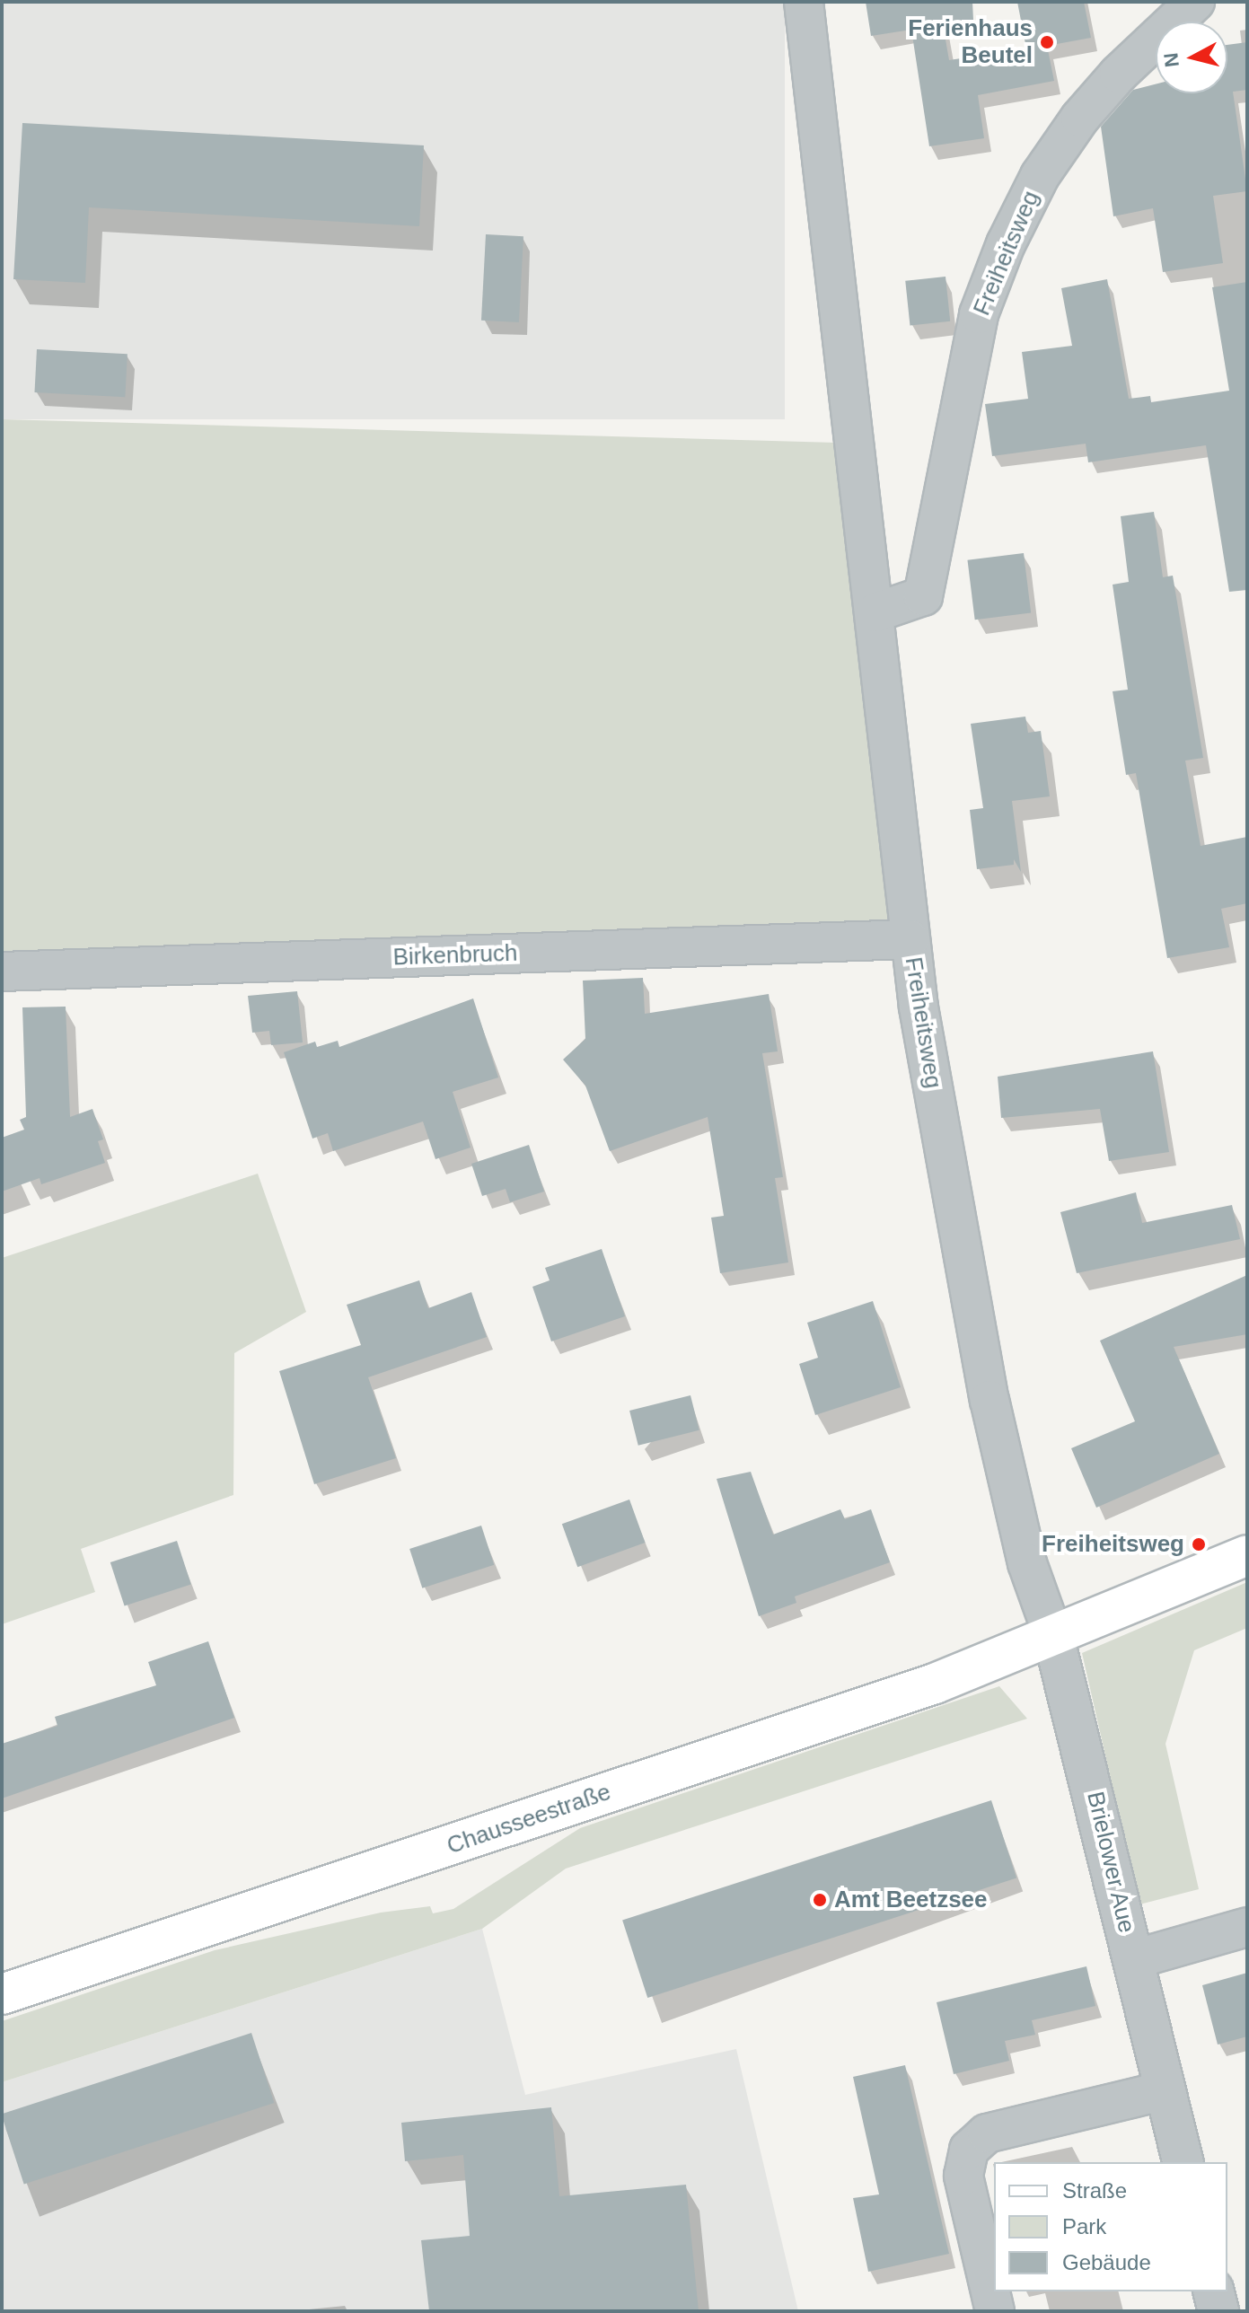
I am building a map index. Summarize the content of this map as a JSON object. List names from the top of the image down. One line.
{"streets":{"main road":["Chausseestraße"],"street":["Freiheitsweg","Birkenbruch","Brielower Aue"]},"crossings":[["Freiheitsweg","Birkenbruch"],["Freiheitsweg","Chausseestraße"],["Freiheitsweg","Brielower Aue"],["Chausseestraße","Brielower Aue"]],"places":["Ferienhaus Beutel","Freiheitsweg","Amt Beetzsee"],"legend":["Straße","Park","Gebäude"],"north":"left"}
